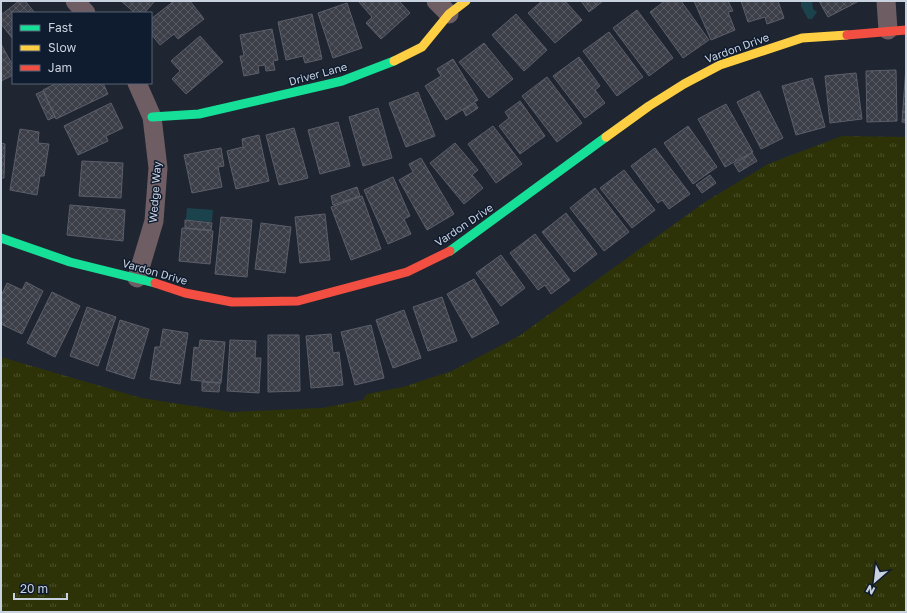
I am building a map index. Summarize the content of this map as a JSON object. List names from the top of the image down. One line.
{"streets":{"street":["Vardon Drive","Driver Lane","Wedge Way"]},"crossings":[["Vardon Drive","Wedge Way"],["Driver Lane","Wedge Way"]],"legend":["Fast","Slow","Jam"],"scale_bar":"20 m","north":"bottom left"}
